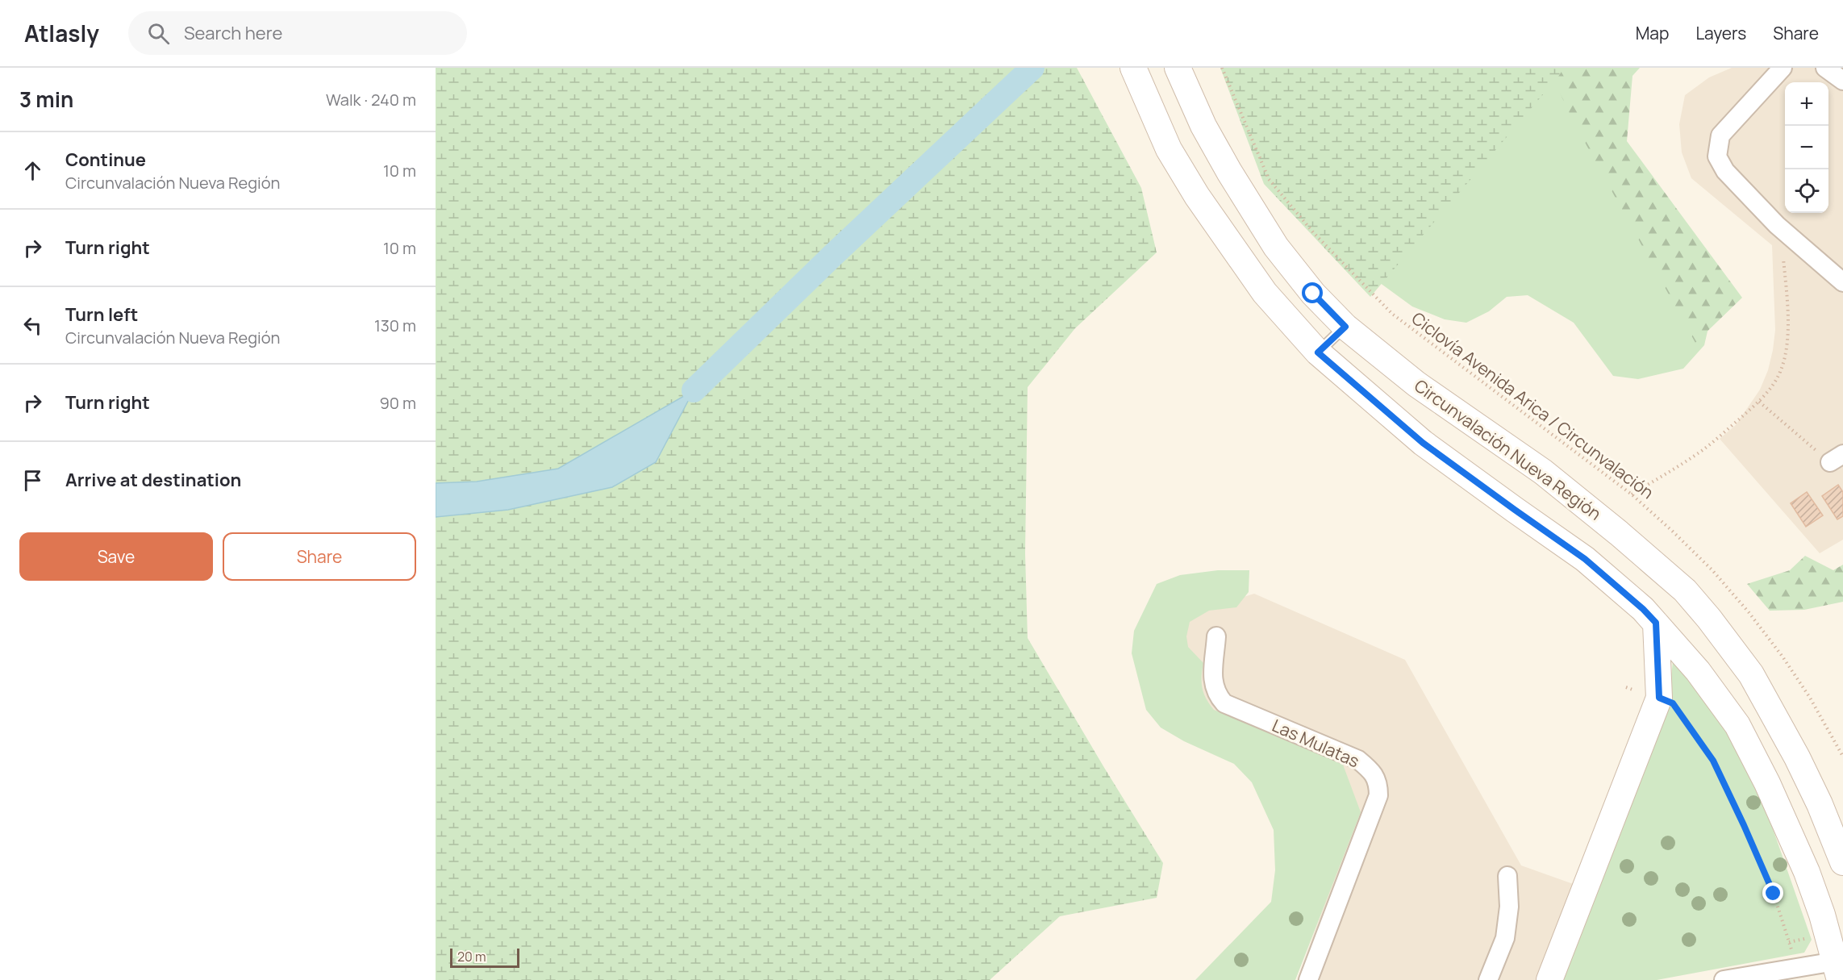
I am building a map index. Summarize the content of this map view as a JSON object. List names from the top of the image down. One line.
{"streets":{"main road":["Circunvalación Nueva Región"],"street":["Las Mulatas"],"path":["Ciclovía Avenida Arica / Circunvalación"]},"scale_bar":"20 m","page":{"header":"Atlasly","search":"Search here","nav":["Map","Layers","Share"],"heading":["3 min","Walk · 240 m"],"map_buttons":["+","−"],"list":[["Continue","Circunvalación Nueva Región","10 m"],["Turn right","10 m"],["Turn left","Circunvalación Nueva Región","130 m"],["Turn right","90 m"],"Arrive at destination"],"buttons":["Save","Share"],"scale":"20 m"}}
